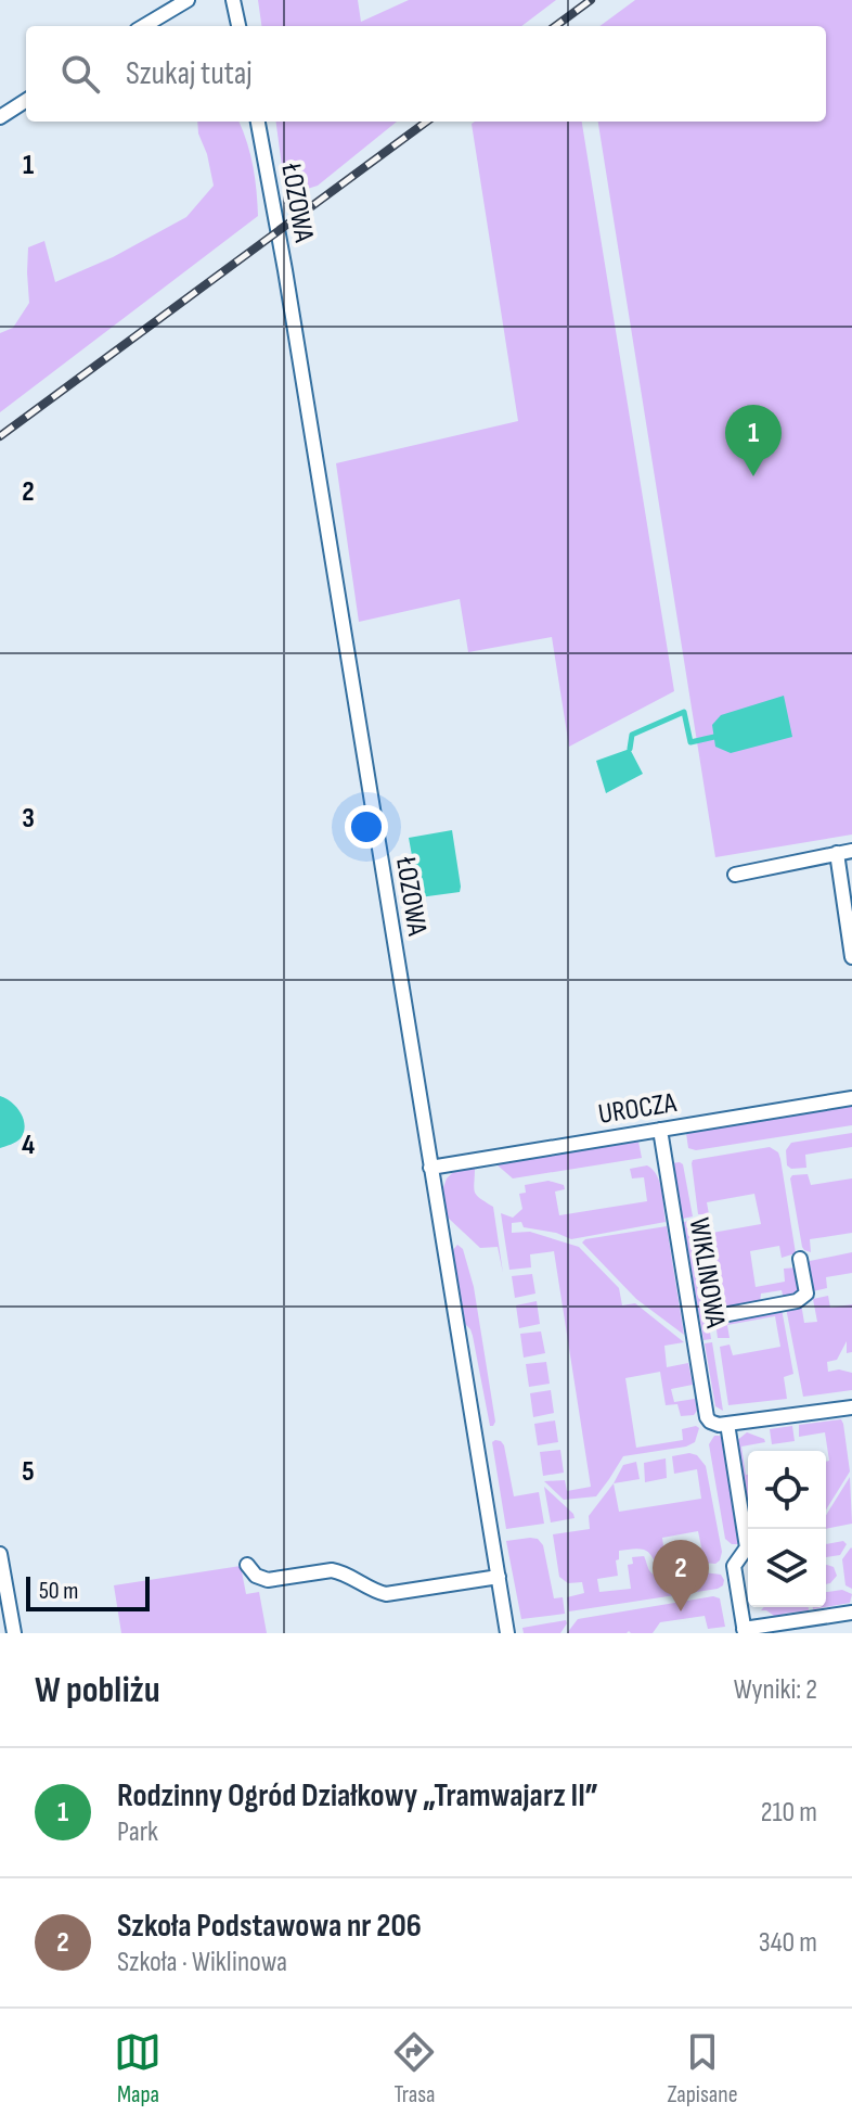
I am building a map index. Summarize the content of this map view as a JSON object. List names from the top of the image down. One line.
{"streets":{"street":["ŁOZOWA","UROCZA","WIKLINOWA"]},"crossings":[["ŁOZOWA","UROCZA"],["UROCZA","WIKLINOWA"]],"scale_bar":"50 m","page":{"search":"Szukaj tutaj","pins":["1","2"],"scale":"50 m","heading":["W pobliżu","Wyniki: 2"],"list":[{"mark":"1","name":"Rodzinny Ogród Działkowy „Tramwajarz II”","note":"Park","value":"210 m"},{"mark":"2","name":"Szkoła Podstawowa nr 206","note":"Szkoła · Wiklinowa","value":"340 m"}],"nav":["Mapa","Trasa","Zapisane"]},"grid":{"rows":["1","2","3","4","5"]}}
